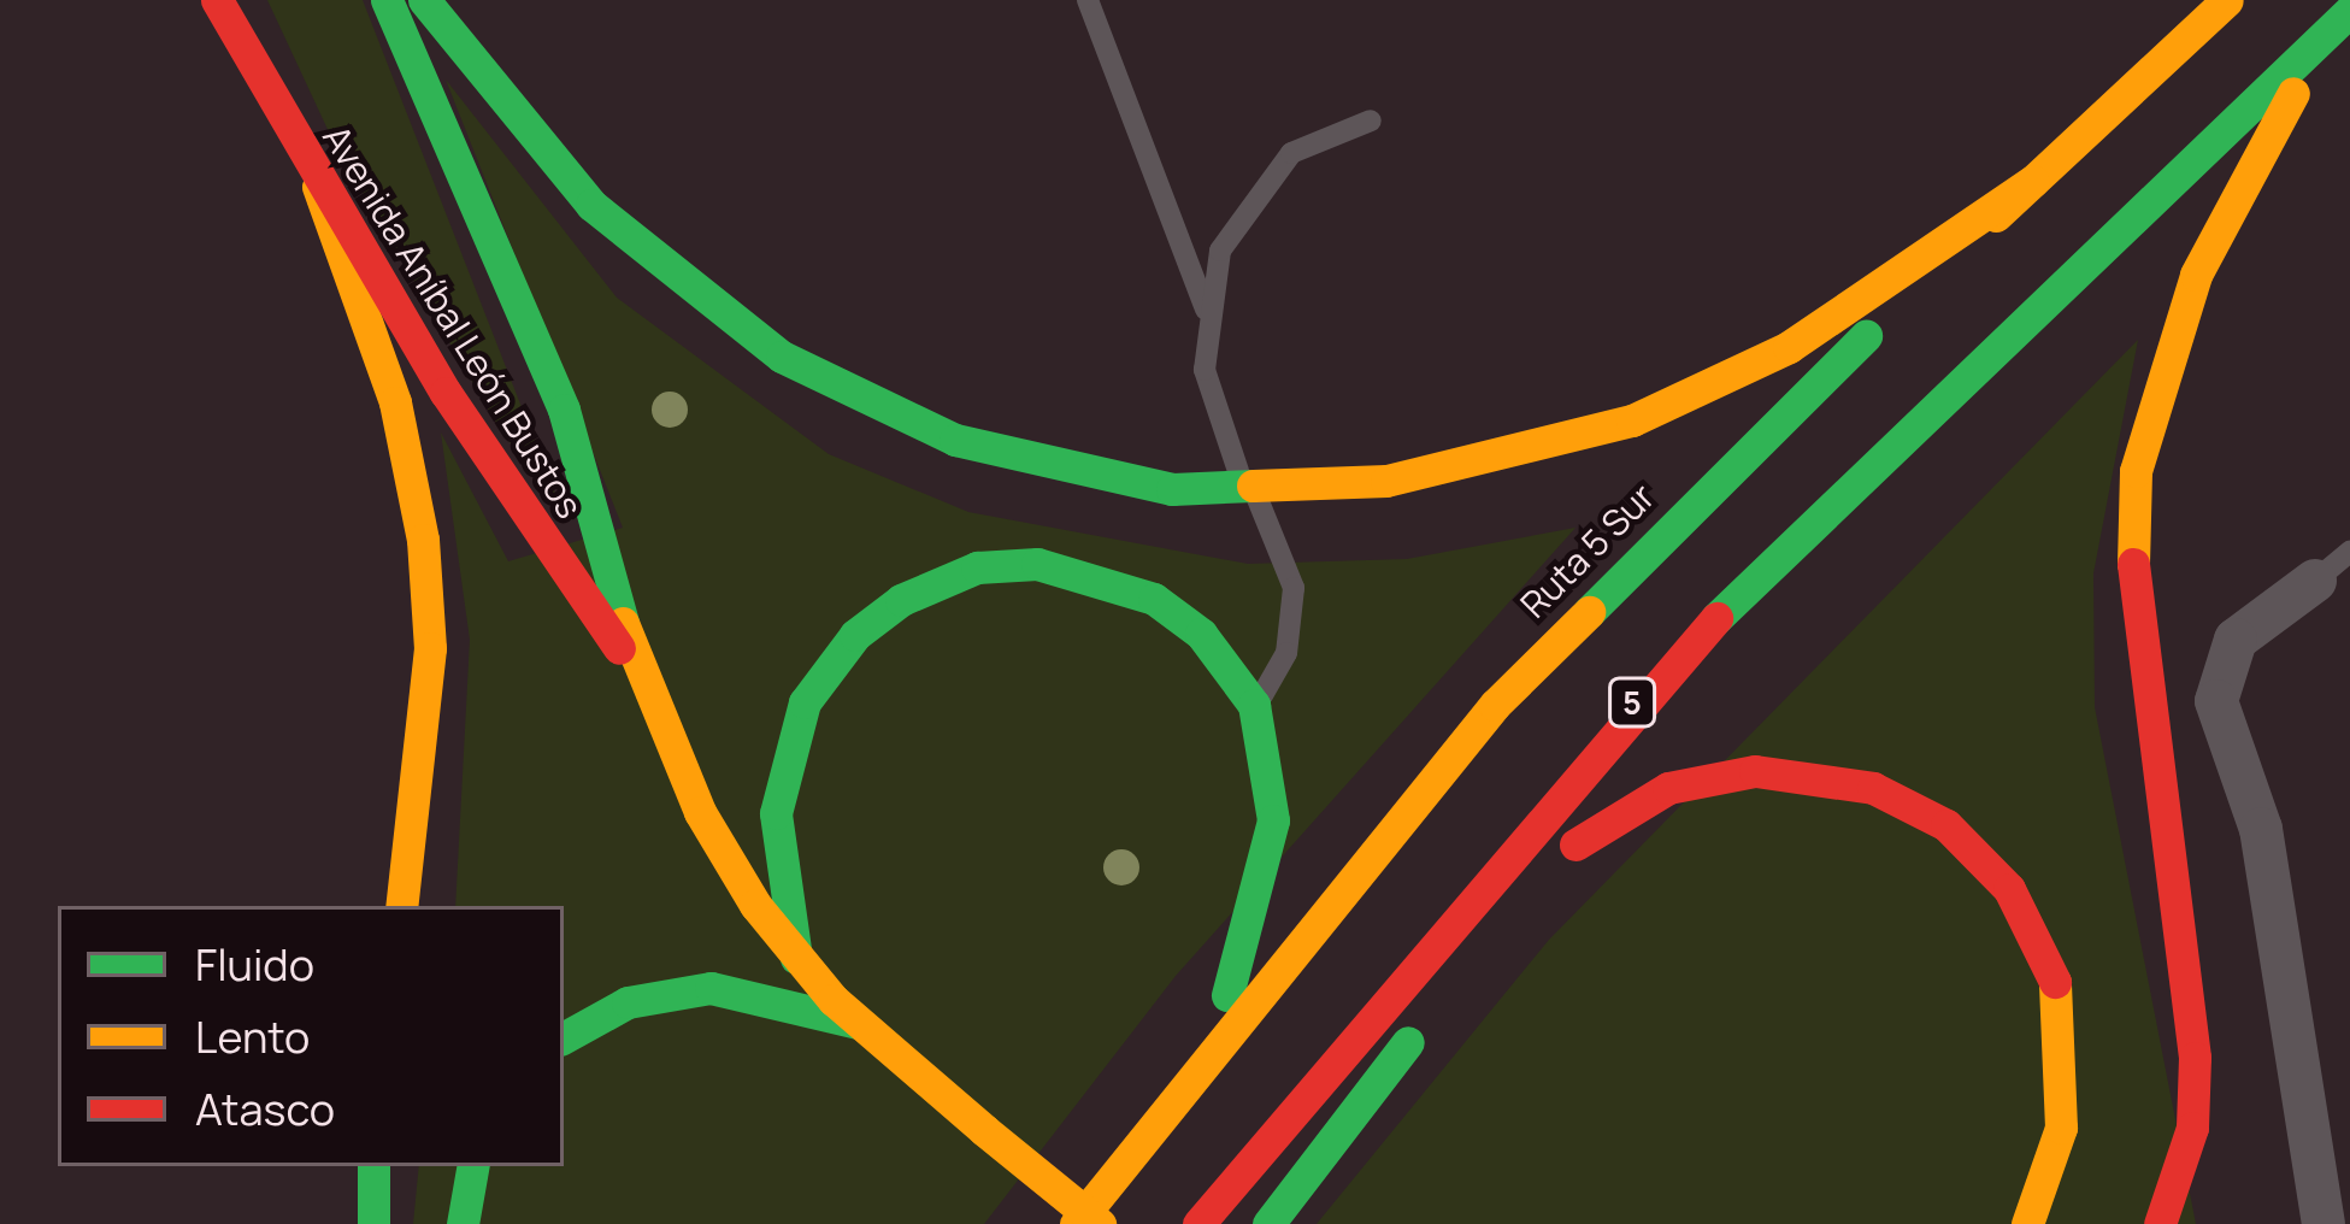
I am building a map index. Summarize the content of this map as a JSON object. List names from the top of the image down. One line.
{"streets":{"main road":["Avenida Aníbal León Bustos","Ruta 5 Sur","5"]},"legend":["Fluido","Lento","Atasco"]}
